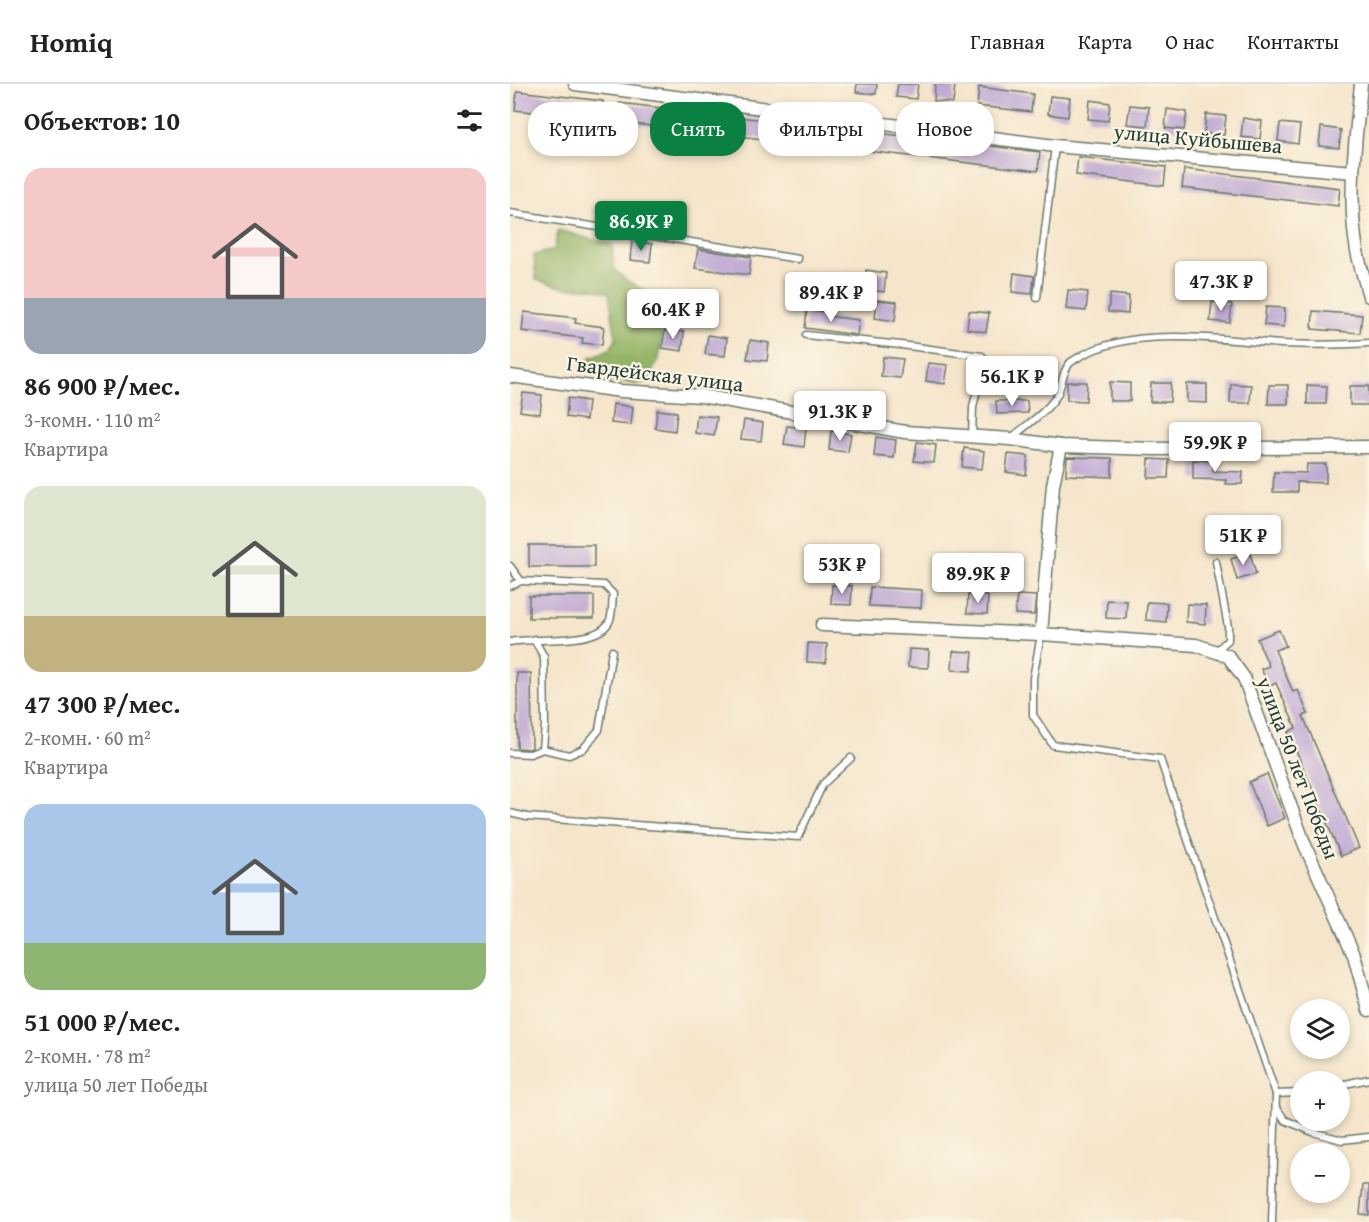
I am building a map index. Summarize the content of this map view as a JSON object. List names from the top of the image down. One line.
{"streets":{"street":["улица Куйбышева","Гвардейская улица","улица 50 лет Победы"]},"page":{"header":"Homiq","nav":["Главная","Карта","О нас","Контакты"],"heading":"Объектов: 10","chip":["Купить","Снять","Фильтры","Новое"],"list":[{"name":"86 900 ₽/мес.","note":"3-комн. · 110 m² · Квартира"},{"name":"47 300 ₽/мес.","note":"2-комн. · 60 m² · Квартира"},{"name":"51 000 ₽/мес.","note":"2-комн. · 78 m² · улица 50 лет Победы"}],"price":["86.9K ₽","47.3K ₽","89.4K ₽","60.4K ₽","56.1K ₽","91.3K ₽","59.9K ₽","51K ₽","53K ₽","89.9K ₽"],"map_buttons":["+","−"]}}
